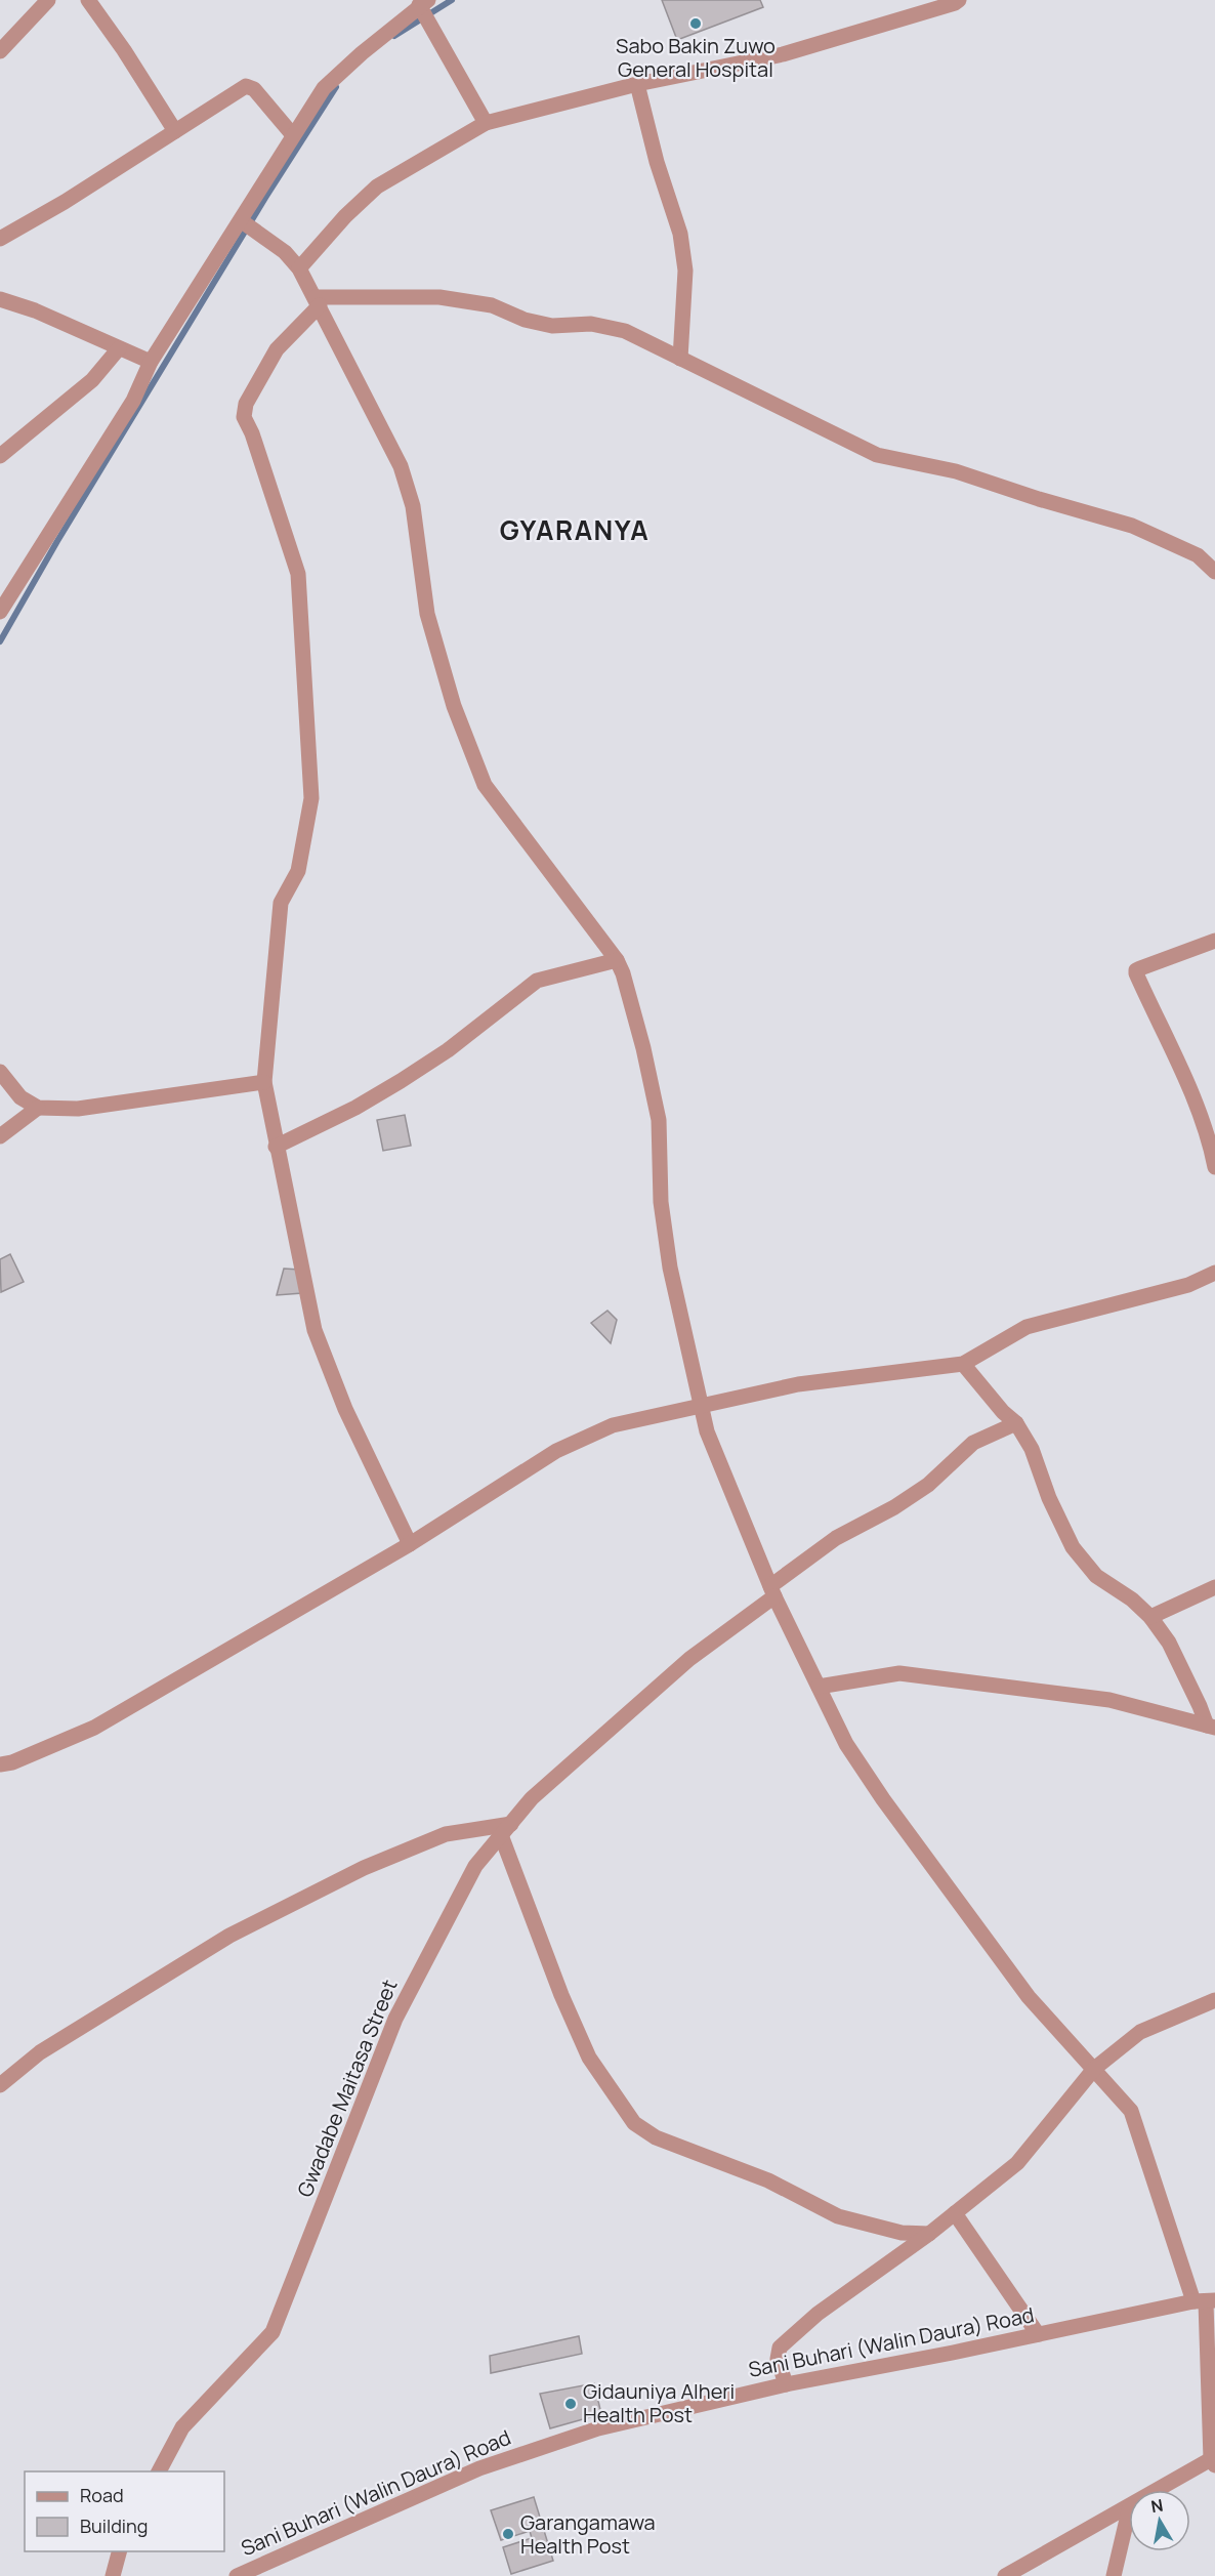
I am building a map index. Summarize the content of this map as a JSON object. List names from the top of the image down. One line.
{"streets":{"street":["Gwadabe Maitasa Street","Sani Buhari (Walin Daura) Road"]},"districts":["GYARANYA"],"places":["Sabo Bakin Zuwo General Hospital","Gidauniya Alheri Health Post","Garangamawa Health Post"],"legend":["Road","Building"],"north":"top"}
